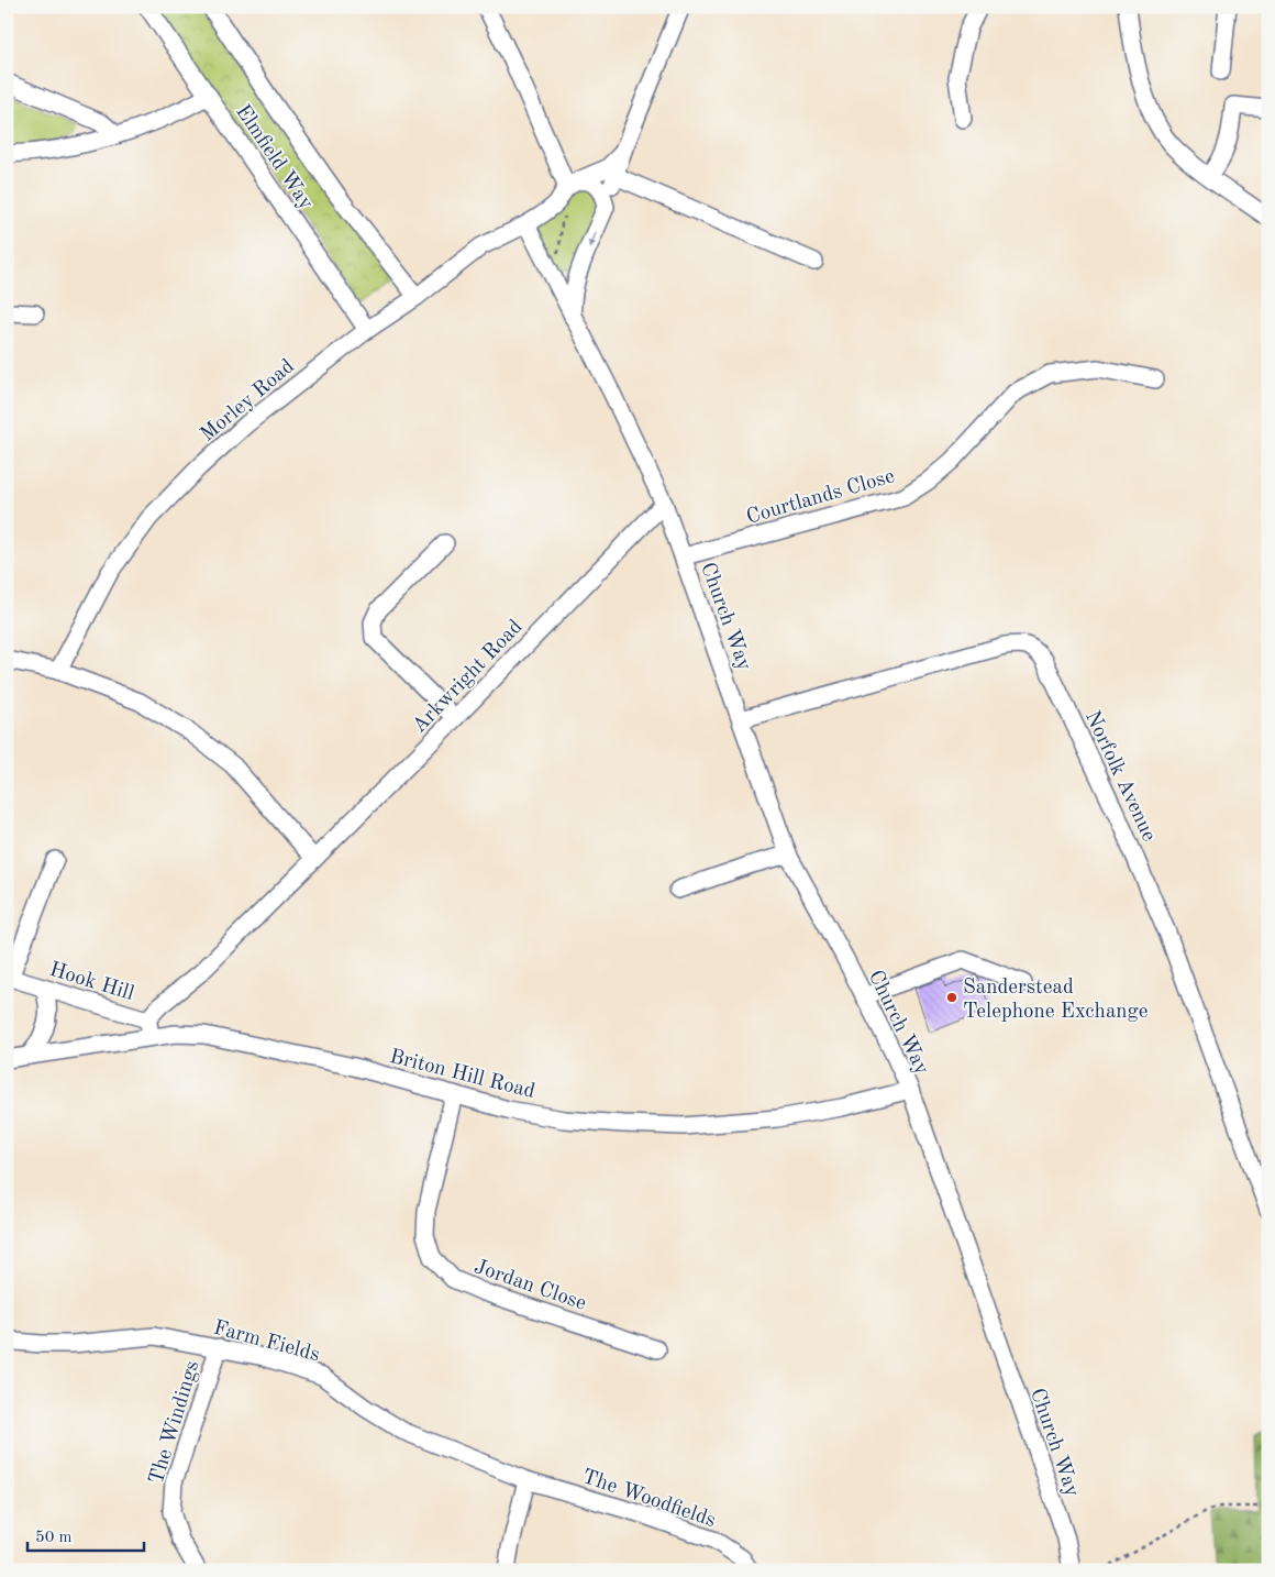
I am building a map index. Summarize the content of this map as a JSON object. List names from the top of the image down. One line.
{"streets":{"street":["Elmfield Way","Morley Road","Courtlands Close","Church Way","Arkwright Road","Norfolk Avenue","Hook Hill","Briton Hill Road","Jordan Close","Farm Fields","The Windings","The Woodfields"]},"crossings":[["Elmfield Way","Morley Road"],["Courtlands Close","Church Way"],["Church Way","Arkwright Road"],["Church Way","Norfolk Avenue"],["Church Way","Briton Hill Road"],["Arkwright Road","Hook Hill"],["Hook Hill","Briton Hill Road"],["Briton Hill Road","Jordan Close"],["Farm Fields","The Windings"],["Farm Fields","The Woodfields"]],"places":["Sanderstead Telephone Exchange"],"scale_bar":"50 m"}
